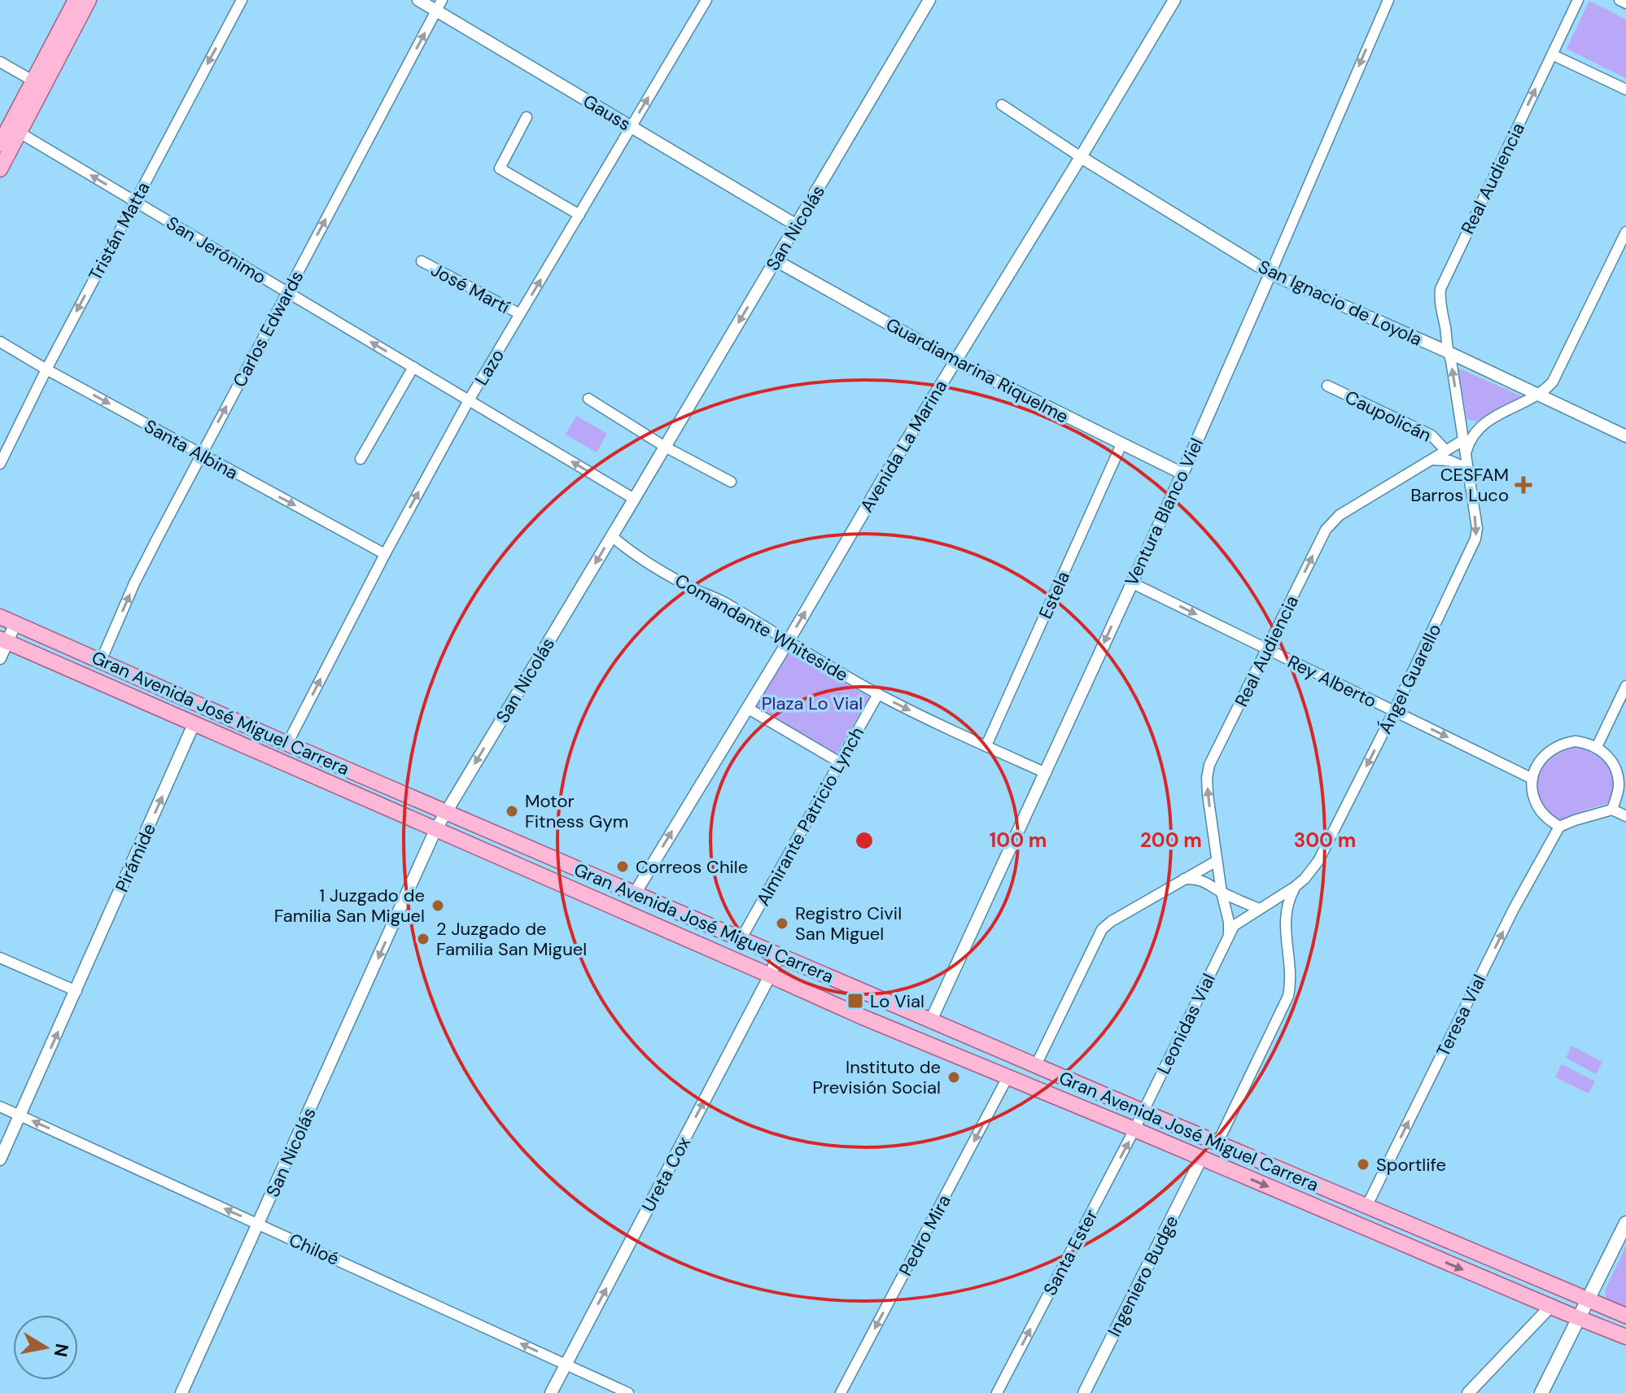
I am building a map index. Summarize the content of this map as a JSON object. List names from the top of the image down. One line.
{"streets":{"main road":["Gran Avenida José Miguel Carrera"],"street":["Gauss","Real Audiencia","San Nicolás","Tristán Matta","San Jerónimo","José Martí","San Ignacio de Loyola","Carlos Edwards","Lazo","Guardiamarina Riquelme","Caupolicán","Avenida La Marina","Santa Albina","Ventura Blanco Viel","Estela","Comandante Whiteside","Ángel Guarello","Rey Alberto","Almirante Patricio Lynch","Pirámide","Teresa Vial","Leonidas Vial","Ureta Cox","Pedro Mira","Chiloé","Santa Ester","Ingeniero Budge"]},"crossings":[["Gauss","San Nicolás"],["Gauss","Carlos Edwards"],["Gauss","Lazo"],["Real Audiencia","San Ignacio de Loyola"],["Real Audiencia","Caupolicán"],["Real Audiencia","Ángel Guarello"],["Real Audiencia","Rey Alberto"],["San Nicolás","San Jerónimo"],["San Nicolás","Guardiamarina Riquelme"],["San Nicolás","Comandante Whiteside"],["San Nicolás","Gran Avenida José Miguel Carrera"],["San Nicolás","Chiloé"],["Tristán Matta","San Jerónimo"],["Tristán Matta","Santa Albina"],["San Jerónimo","Carlos Edwards"],["San Jerónimo","Lazo"],["José Martí","Lazo"],["San Ignacio de Loyola","Avenida La Marina"],["San Ignacio de Loyola","Ventura Blanco Viel"],["Carlos Edwards","Santa Albina"],["Carlos Edwards","Gran Avenida José Miguel Carrera"],["Lazo","Santa Albina"],["Lazo","Gran Avenida José Miguel Carrera"],["Guardiamarina Riquelme","Avenida La Marina"],["Guardiamarina Riquelme","Ventura Blanco Viel"],["Guardiamarina Riquelme","Estela"],["Avenida La Marina","Comandante Whiteside"],["Avenida La Marina","Gran Avenida José Miguel Carrera"],["Ventura Blanco Viel","Comandante Whiteside"],["Ventura Blanco Viel","Rey Alberto"],["Ventura Blanco Viel","Gran Avenida José Miguel Carrera"],["Estela","Comandante Whiteside"],["Comandante Whiteside","Almirante Patricio Lynch"],["Ángel Guarello","Rey Alberto"],["Ángel Guarello","Gran Avenida José Miguel Carrera"],["Ángel Guarello","Leonidas Vial"],["Rey Alberto","Teresa Vial"],["Gran Avenida José Miguel Carrera","Almirante Patricio Lynch"],["Gran Avenida José Miguel Carrera","Pirámide"],["Gran Avenida José Miguel Carrera","Teresa Vial"],["Gran Avenida José Miguel Carrera","Leonidas Vial"],["Gran Avenida José Miguel Carrera","Ureta Cox"],["Gran Avenida José Miguel Carrera","Pedro Mira"],["Gran Avenida José Miguel Carrera","Santa Ester"],["Gran Avenida José Miguel Carrera","Ingeniero Budge"],["Pirámide","Chiloé"],["Leonidas Vial","Santa Ester"],["Ureta Cox","Chiloé"]],"one_way":["Real Audiencia","San Nicolás","Tristán Matta","San Jerónimo","Carlos Edwards","Lazo","Avenida La Marina","Santa Albina","Ventura Blanco Viel","Ángel Guarello","Rey Alberto","Pirámide","Teresa Vial","Ureta Cox","Pedro Mira","Chiloé","Santa Ester"],"parks":["Plaza Lo Vial"],"places":{"health":["CESFAM Barros Luco"],"other":["Motor Fitness Gym","Correos Chile","1 Juzgado de Familia San Miguel","Registro Civil San Miguel","2 Juzgado de Familia San Miguel","Instituto de Previsión Social","Sportlife"],"transit":["Lo Vial"]},"north":"right","rings":["100 m","200 m","300 m"]}
